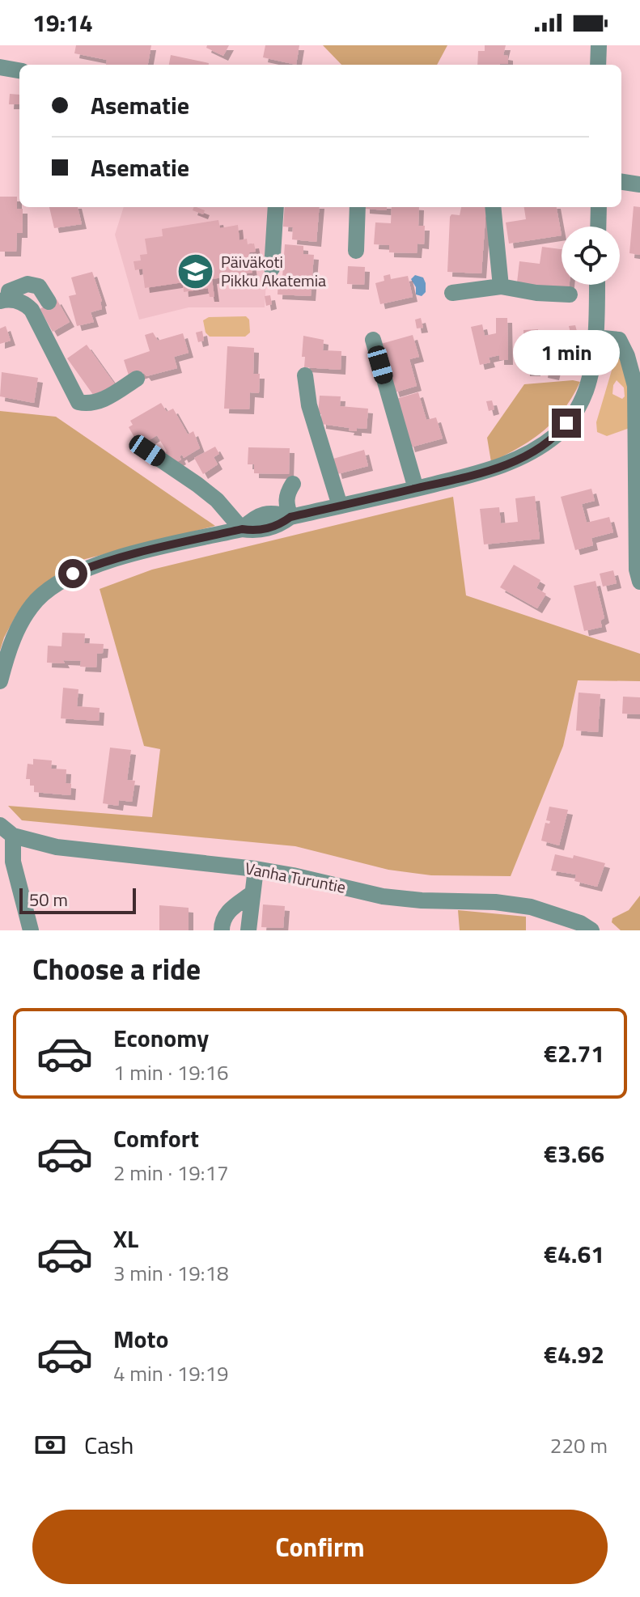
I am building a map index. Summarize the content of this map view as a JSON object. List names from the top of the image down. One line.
{"streets":{"street":["Vanha Turuntie"]},"places":{"school or university":["Päiväkoti Pikku Akatemia"]},"scale_bar":"50 m","page":{"status":"19:14","banner":["Asematie","Asematie"],"bubble":"1 min","scale":"50 m","heading":"Choose a ride","list":[{"name":"Economy","note":"1 min · 19:16","value":"€2.71"},{"name":"Comfort","note":"2 min · 19:17","value":"€3.66"},{"name":"XL","note":"3 min · 19:18","value":"€4.61"},{"name":"Moto","note":"4 min · 19:19","value":"€4.92"}],"pay":["Cash","220 m"],"buttons":"Confirm"}}
